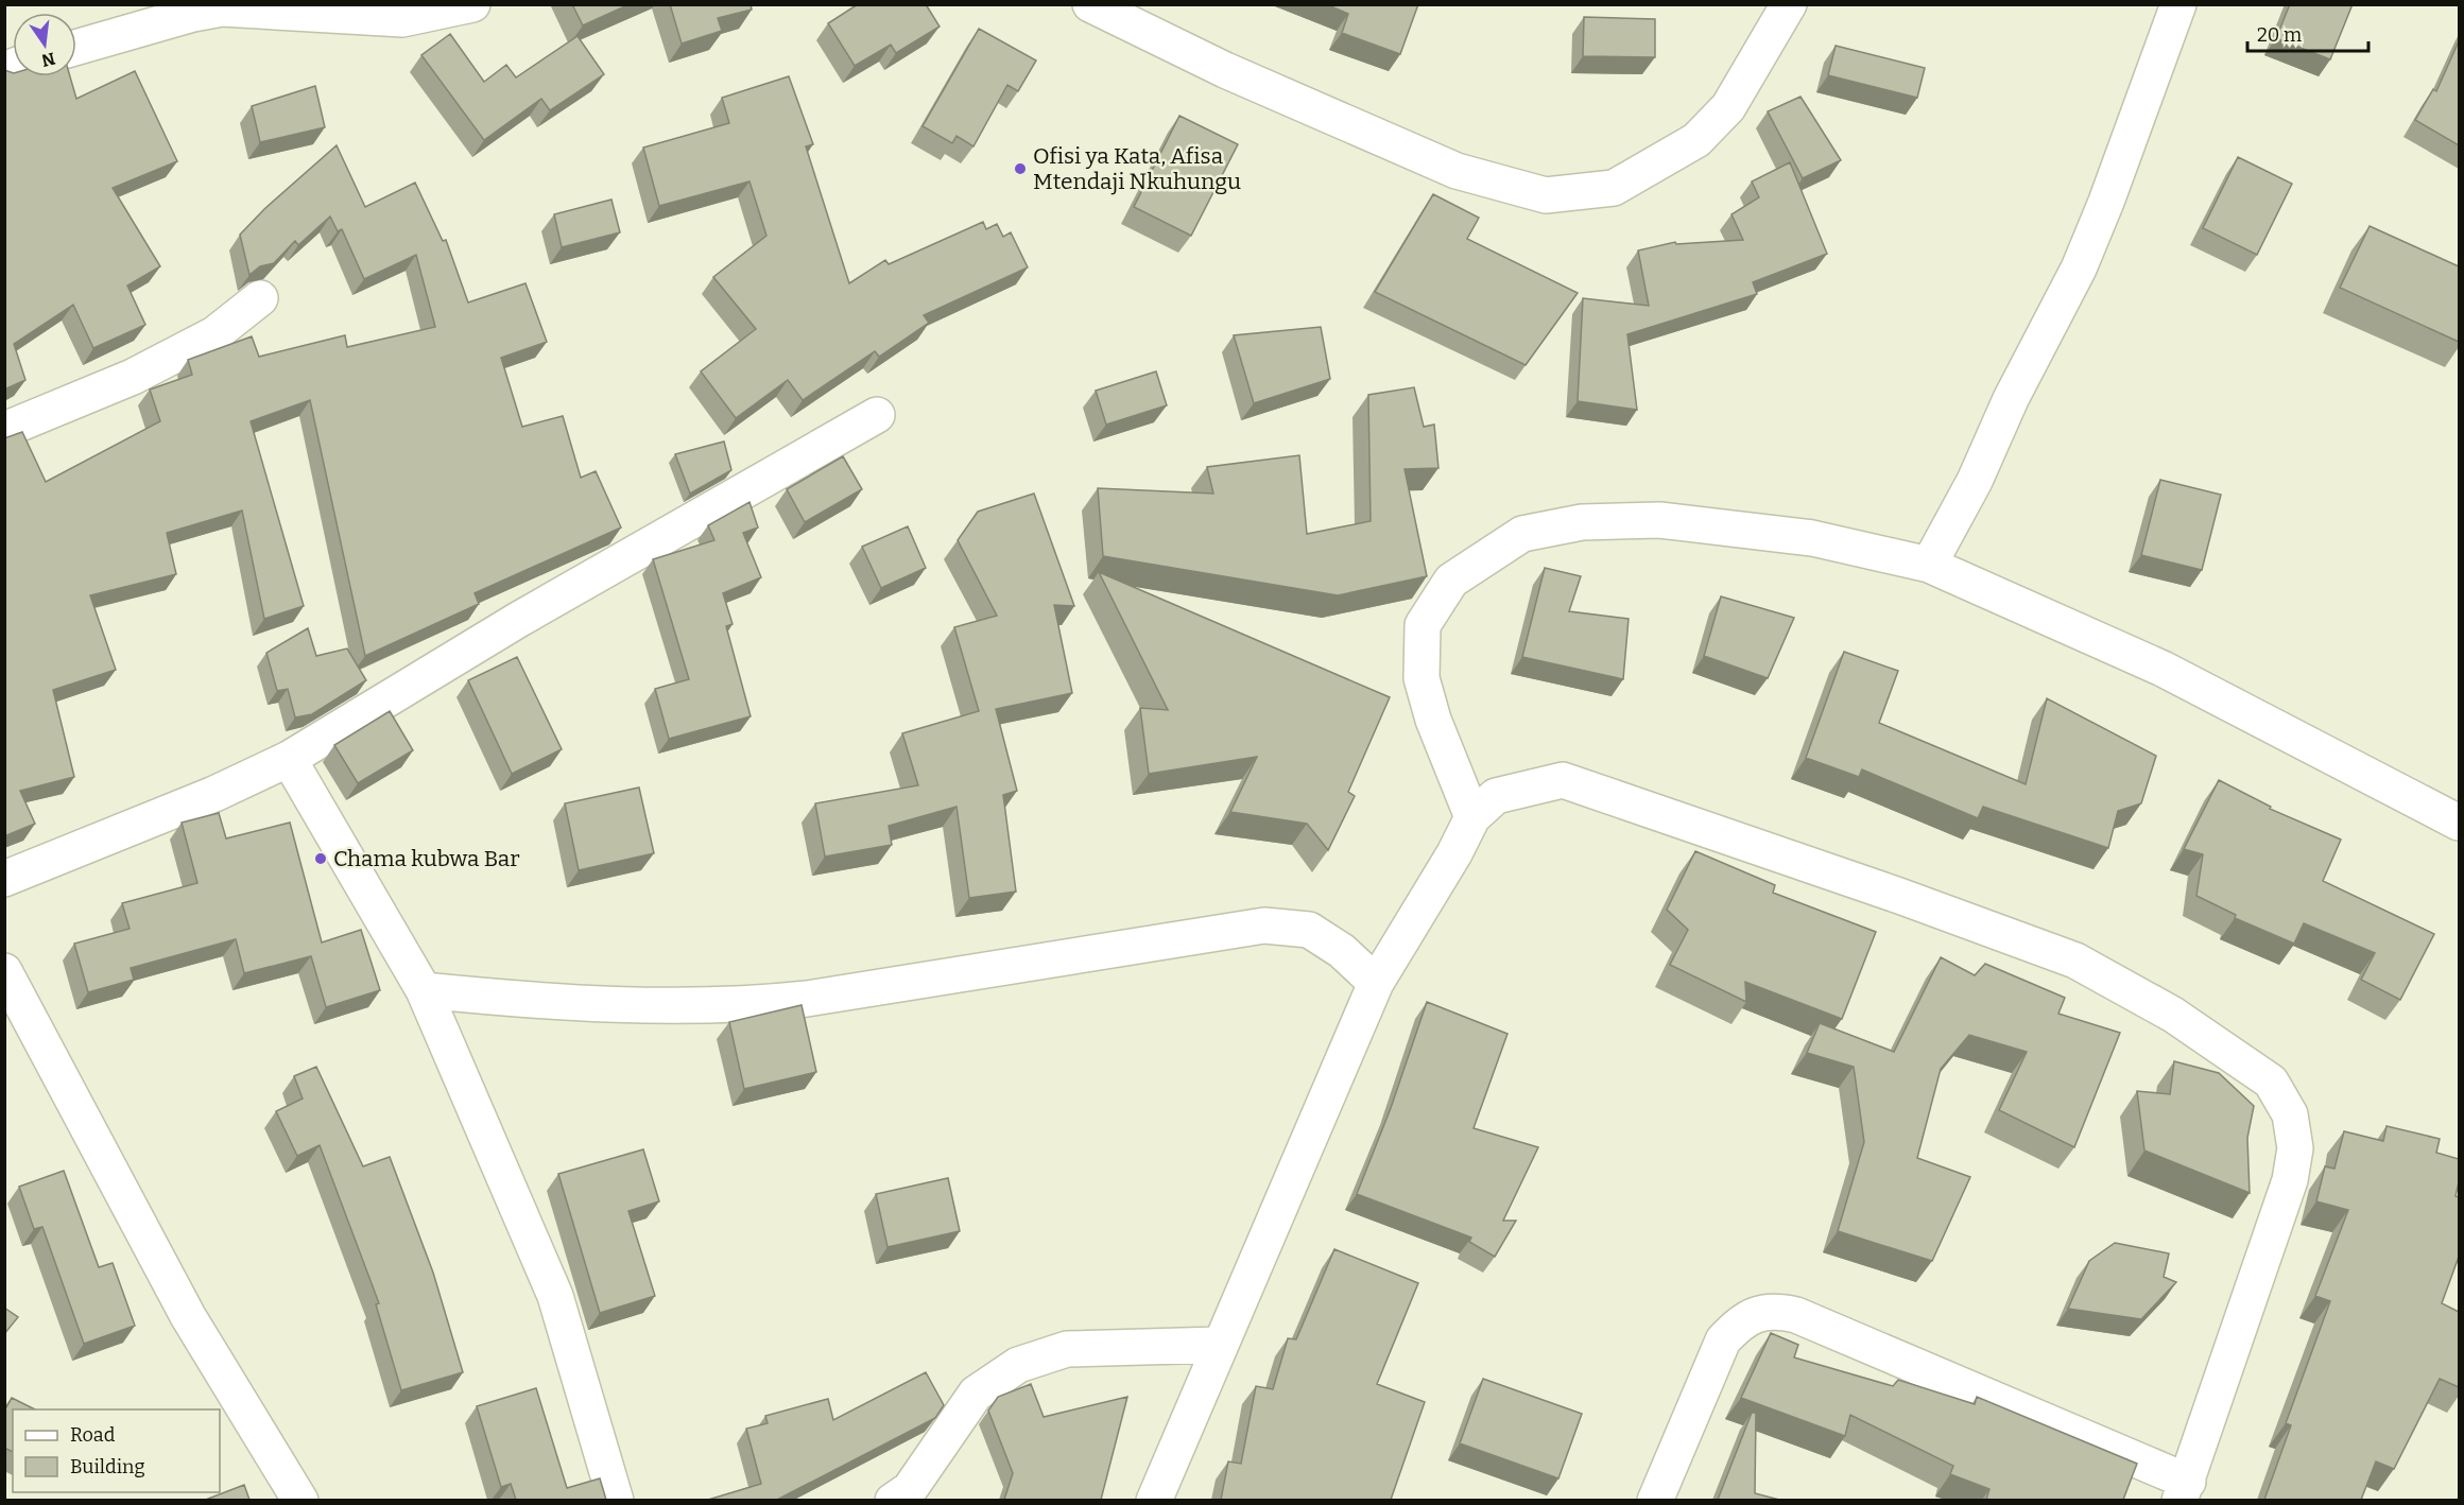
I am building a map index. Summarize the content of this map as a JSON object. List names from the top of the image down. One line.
{"places":["Ofisi ya Kata, Afisa Mtendaji Nkuhungu","Chama kubwa Bar"],"legend":["Road","Building"],"scale_bar":"20 m","north":"bottom"}
